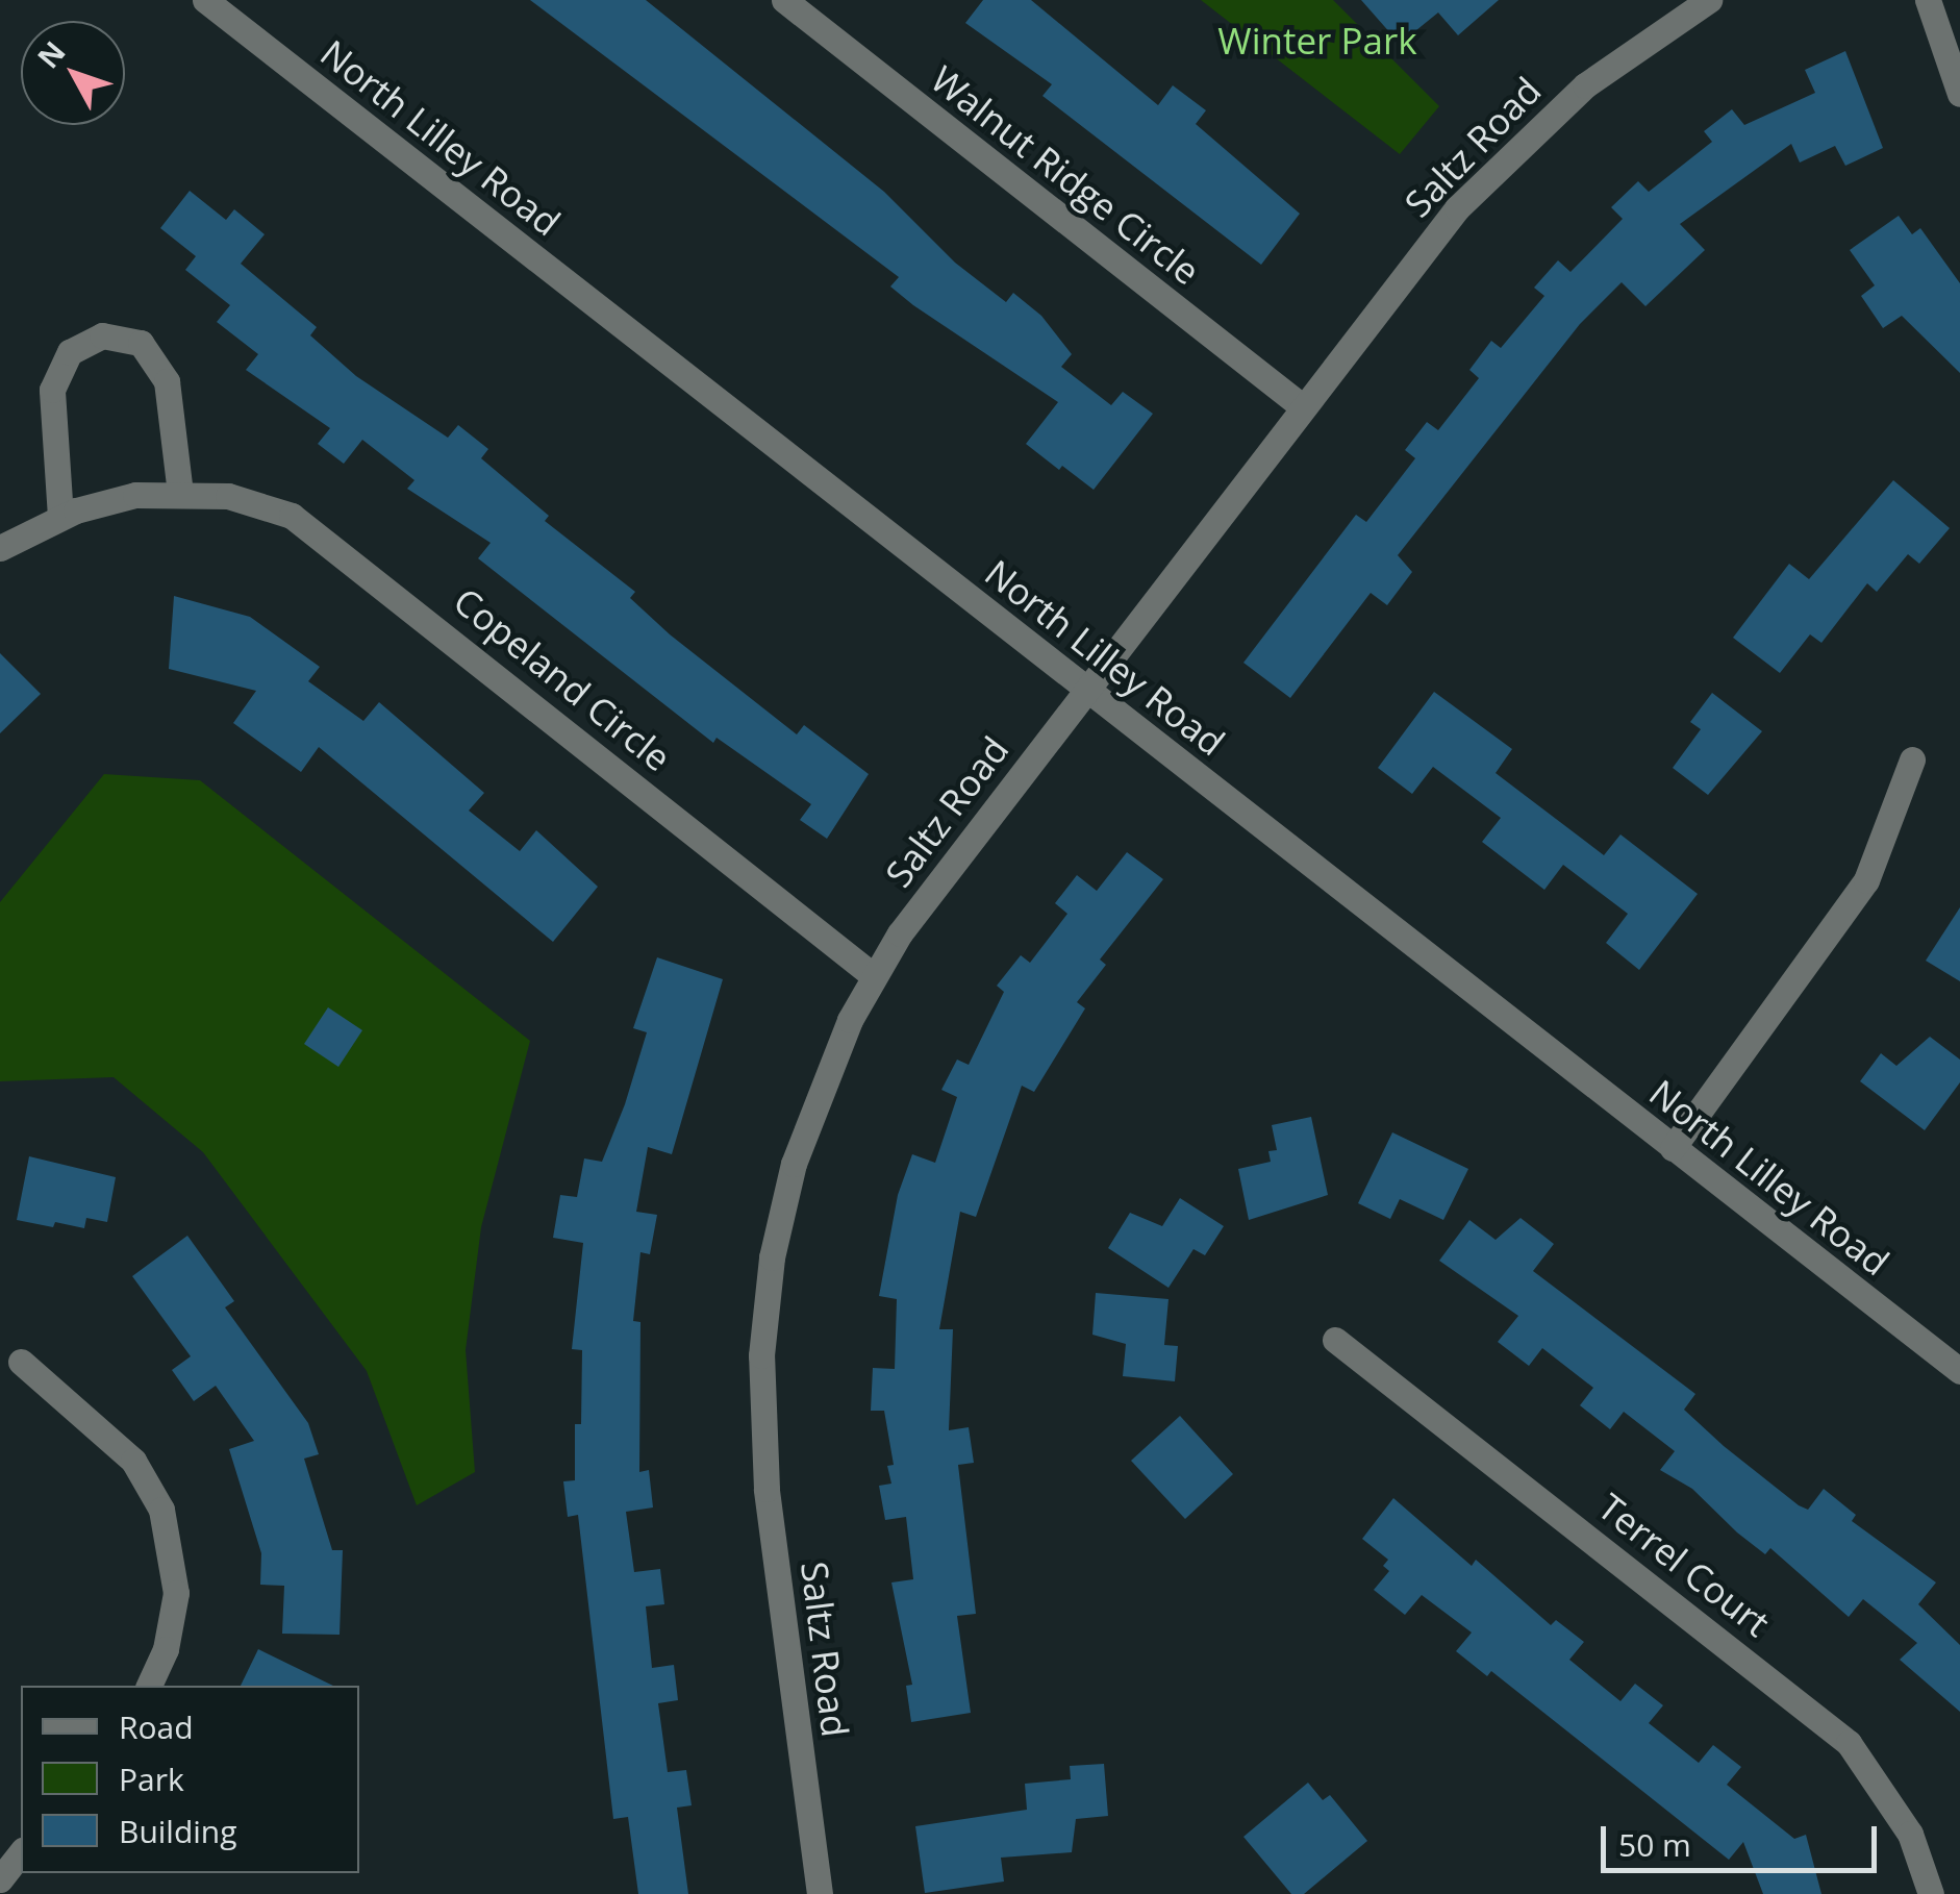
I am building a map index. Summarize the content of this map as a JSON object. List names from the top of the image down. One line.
{"streets":{"street":["North Lilley Road","Saltz Road","Walnut Ridge Circle","Copeland Circle","Terrel Court"]},"crossings":[["North Lilley Road","Saltz Road"],["Saltz Road","Walnut Ridge Circle"],["Saltz Road","Copeland Circle"]],"parks":["Winter Park"],"legend":["Road","Park","Building"],"scale_bar":"50 m","north":"top left"}
